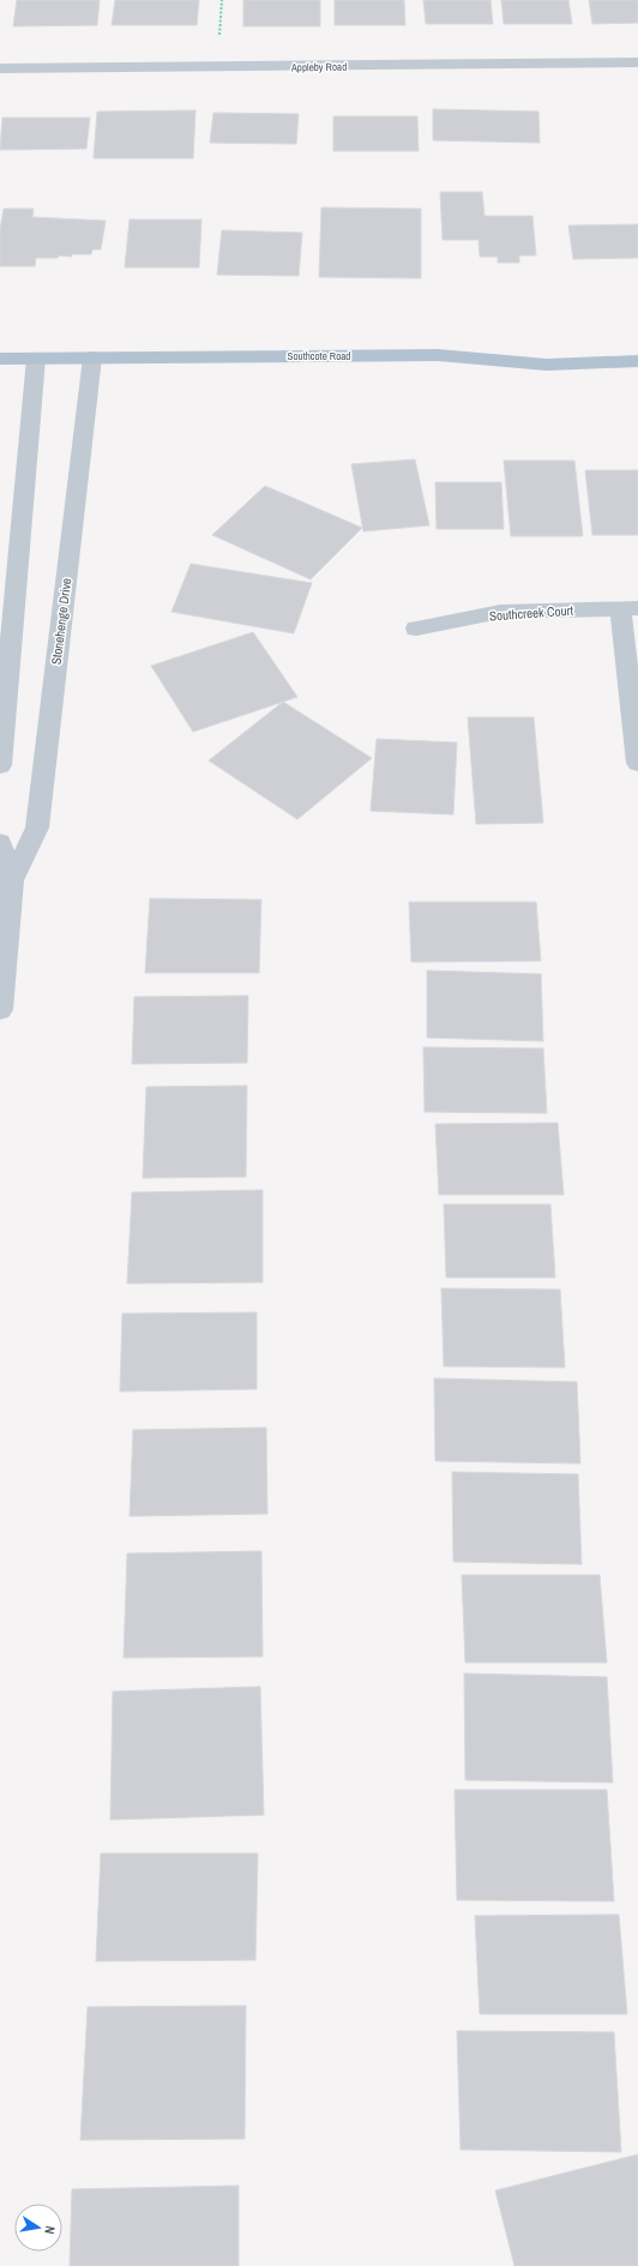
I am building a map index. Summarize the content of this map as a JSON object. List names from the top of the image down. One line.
{"streets":{"main road":["Southcote Road"],"street":["Appleby Road","Southcreek Court","Stonehenge Drive"]},"crossings":[["Southcote Road","Stonehenge Drive"]],"north":"right"}
